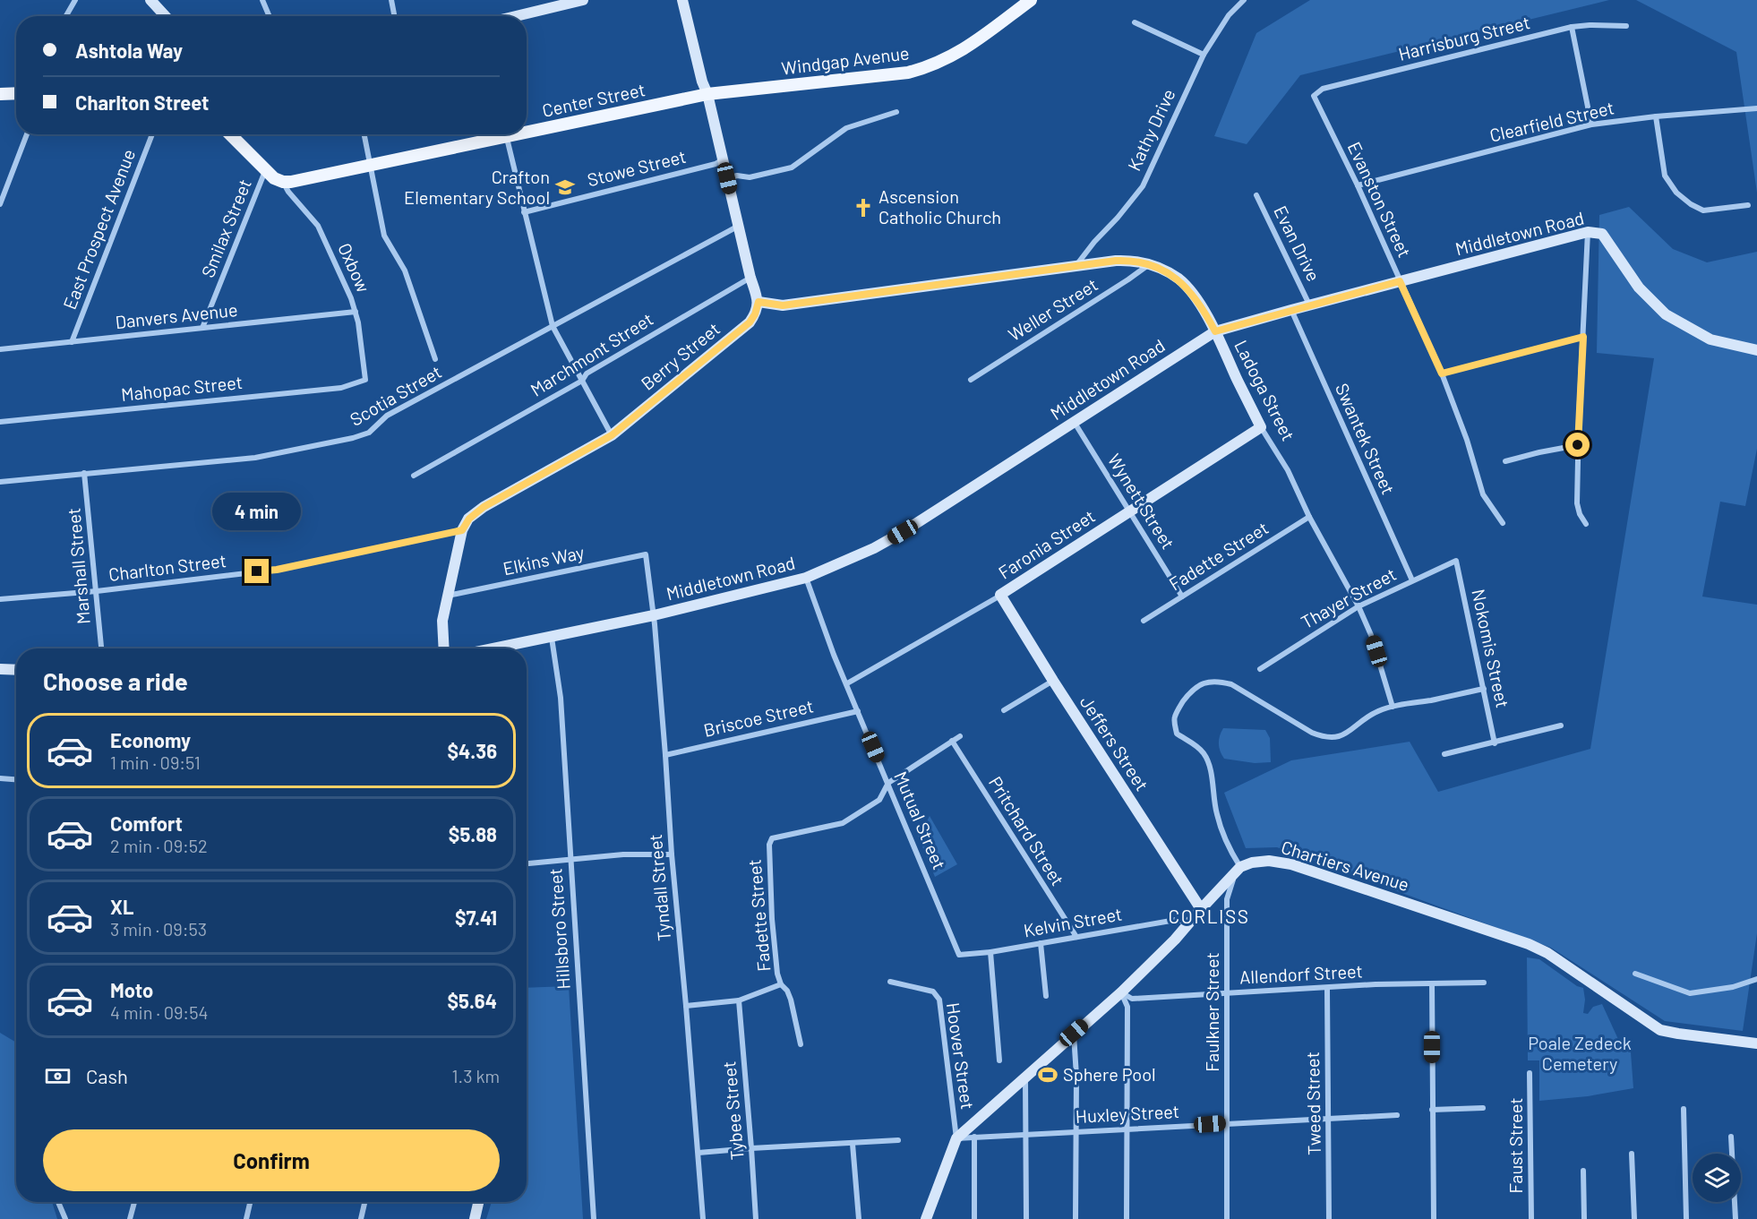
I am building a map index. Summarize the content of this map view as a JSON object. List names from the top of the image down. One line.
{"streets":{"main road":["Windgap Avenue","Center Street"],"street":["Harrisburg Street","Clearfield Street","Kathy Drive","Stowe Street","Evanston Street","Smilax Street","East Prospect Avenue","Middletown Road","Evan Drive","Oxbow","Weller Street","Danvers Avenue","Marchmont Street","Berry Street","Mahopac Street","Ladoga Street","Scotia Street","Swantek Street","Wynett Street","Faronia Street","Fadette Street","Elkins Way","Marshall Street","Charlton Street","Thayer Street","Nokomis Street","Briscoe Street","Jeffers Street","Mutual Street","Pritchard Street","Chartiers Avenue","Tyndall Street","Kelvin Street","Hillsboro Street","Allendorf Street","Faulkner Street","Hoover Street","Tweed Street","Tybee Street","Huxley Street","Faust Street"]},"crossings":[["Harrisburg Street","Evanston Street"],["Windgap Avenue","Center Street"],["Center Street","Oxbow"],["Clearfield Street","Evanston Street"],["Kathy Drive","Ladoga Street"],["Evanston Street","Middletown Road"],["Smilax Street","Danvers Avenue"],["East Prospect Avenue","Danvers Avenue"],["Middletown Road","Evan Drive"],["Middletown Road","Ladoga Street"],["Middletown Road","Swantek Street"],["Middletown Road","Wynett Street"],["Middletown Road","Mutual Street"],["Middletown Road","Tyndall Street"],["Middletown Road","Hillsboro Street"],["Oxbow","Danvers Avenue"],["Oxbow","Mahopac Street"],["Weller Street","Ladoga Street"],["Berry Street","Ladoga Street"],["Berry Street","Elkins Way"],["Berry Street","Charlton Street"],["Ladoga Street","Faronia Street"],["Ladoga Street","Fadette Street"],["Ladoga Street","Thayer Street"],["Scotia Street","Marshall Street"],["Swantek Street","Thayer Street"],["Wynett Street","Faronia Street"],["Wynett Street","Fadette Street"],["Faronia Street","Jeffers Street"],["Faronia Street","Mutual Street"],["Fadette Street","Mutual Street"],["Fadette Street","Pritchard Street"],["Elkins Way","Tyndall Street"],["Marshall Street","Charlton Street"],["Thayer Street","Nokomis Street"],["Briscoe Street","Mutual Street"],["Briscoe Street","Tyndall Street"],["Mutual Street","Kelvin Street"],["Pritchard Street","Kelvin Street"],["Chartiers Avenue","Faulkner Street"],["Allendorf Street","Faulkner Street"],["Allendorf Street","Tweed Street"],["Faulkner Street","Huxley Street"],["Hoover Street","Huxley Street"],["Tweed Street","Huxley Street"]],"districts":["CORLISS"],"parks":["Poale Zedeck Cemetery"],"places":{"school or university":["Crafton Elementary School"],"church":["Ascension Catholic Church"],"sports":["Sphere Pool"]},"page":{"banner":["Ashtola Way","Charlton Street"],"bubble":"4 min","heading":"Choose a ride","list":[{"name":"Economy","note":"1 min · 09:51","value":"$4.36"},{"name":"Comfort","note":"2 min · 09:52","value":"$5.88"},{"name":"XL","note":"3 min · 09:53","value":"$7.41"},{"name":"Moto","note":"4 min · 09:54","value":"$5.64"}],"pay":["Cash","1.3 km"],"buttons":"Confirm"}}
